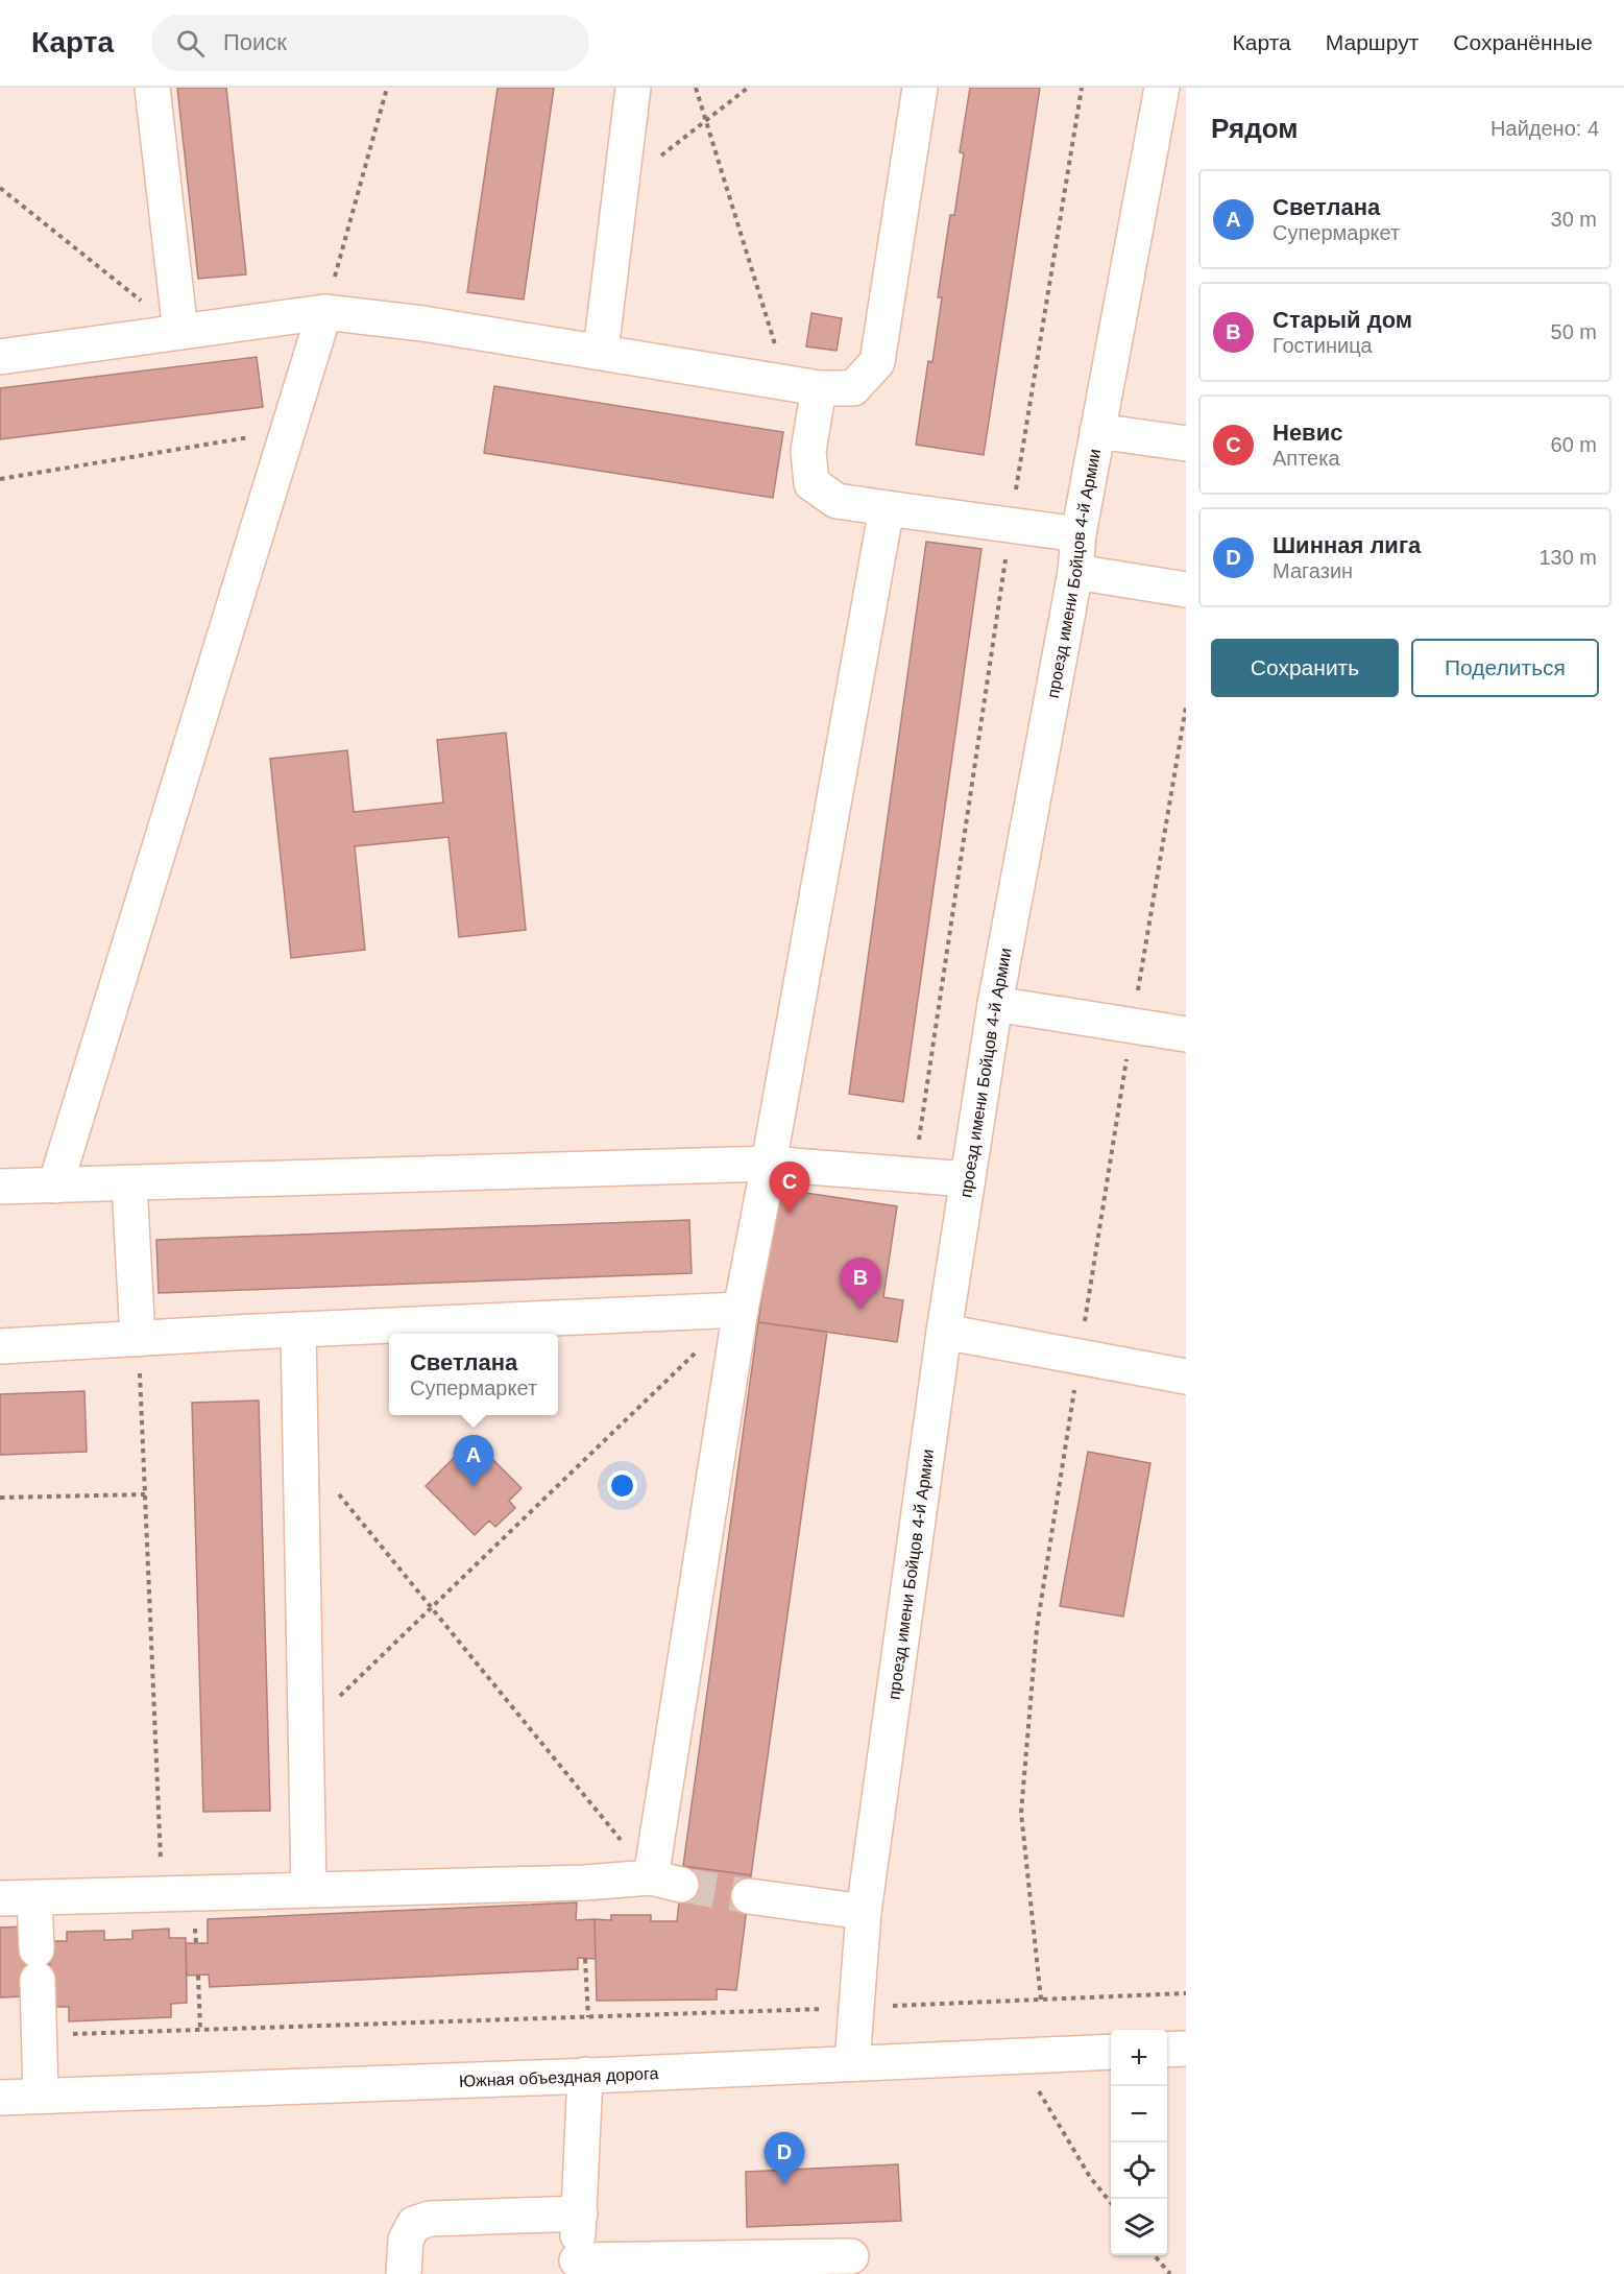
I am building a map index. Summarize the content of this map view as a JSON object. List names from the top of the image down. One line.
{"streets":{"street":["проезд имени Бойцов 4-й Армии","Южная объездная дорога"]},"crossings":[["проезд имени Бойцов 4-й Армии","Южная объездная дорога"]],"page":{"header":"Карта","search":"Поиск","nav":["Карта","Маршрут","Сохранённые"],"heading":["Рядом","Найдено: 4"],"list":[{"mark":"A","name":"Светлана","note":"Супермаркет","value":"30 m"},{"mark":"B","name":"Старый дом","note":"Гостиница","value":"50 m"},{"mark":"C","name":"Невис","note":"Аптека","value":"60 m"},{"mark":"D","name":"Шинная лига","note":"Магазин","value":"130 m"}],"buttons":["Сохранить","Поделиться"],"pins":["C","B","A","D"],"popup":["Светлана","Супермаркет"],"map_buttons":["+","−"]}}
